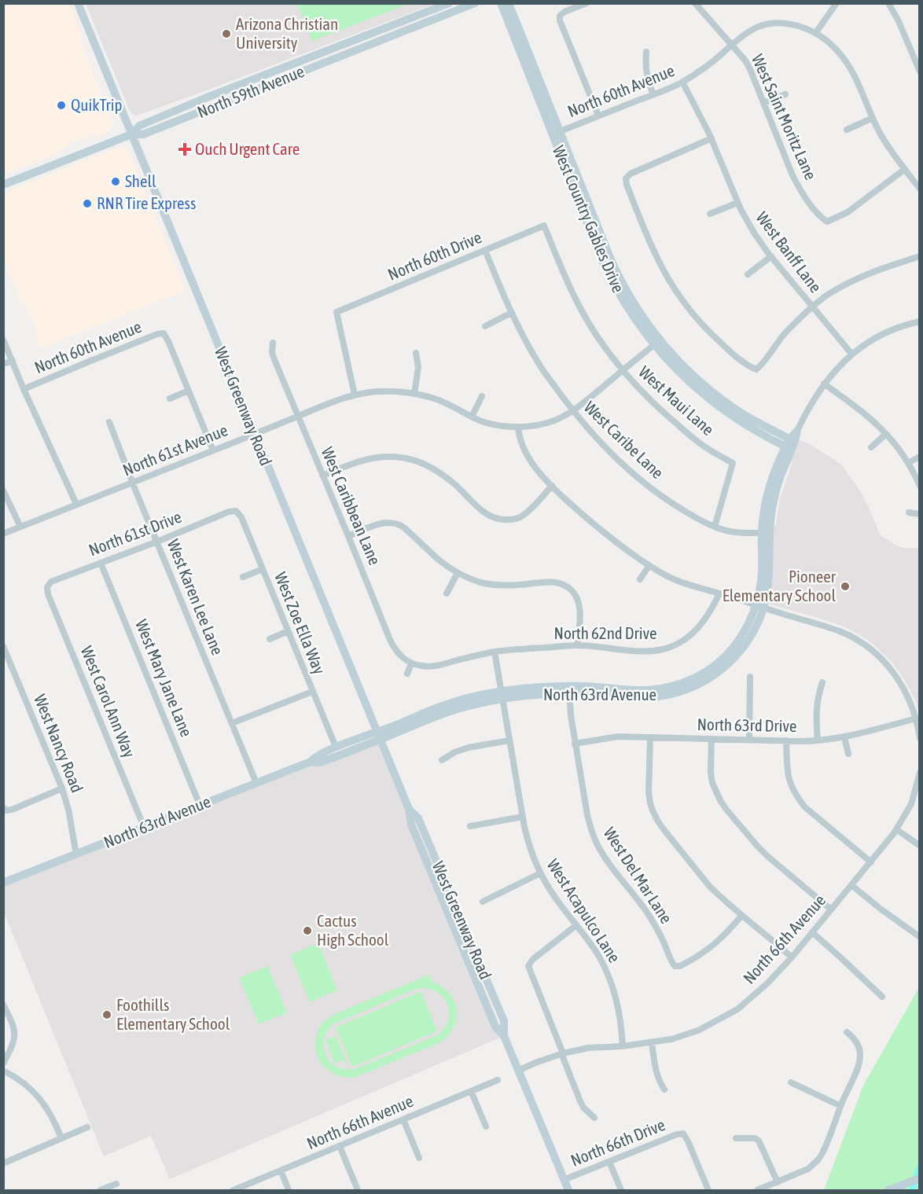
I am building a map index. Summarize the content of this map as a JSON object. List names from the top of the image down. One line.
{"streets":{"main road":["North 59th Avenue","West Country Gables Drive","West Greenway Road","North 63rd Avenue"],"street":["North 60th Avenue","West Saint Moritz Lane","West Banff Lane","North 60th Drive","West Maui Lane","West Caribe Lane","North 61st Avenue","West Caribbean Lane","North 61st Drive","West Karen Lee Lane","West Zoe Ella Way","North 62nd Drive","West Mary Jane Lane","West Carol Ann Way","North 63rd Drive","West Nancy Road","West Del Mar Lane","West Acapulco Lane","North 66th Avenue","North 66th Drive"]},"crossings":[["North 60th Avenue","West Saint Moritz Lane"],["North 60th Avenue","West Country Gables Drive"],["North 60th Avenue","West Banff Lane"],["North 59th Avenue","West Greenway Road"],["West Country Gables Drive","North 61st Avenue"],["West Country Gables Drive","North 63rd Avenue"],["West Banff Lane","North 63rd Avenue"],["North 60th Drive","West Maui Lane"],["North 60th Drive","West Caribe Lane"],["North 60th Drive","North 61st Avenue"],["West Maui Lane","West Caribe Lane"],["West Maui Lane","North 61st Avenue"],["West Greenway Road","North 61st Avenue"],["West Greenway Road","North 63rd Avenue"],["West Greenway Road","North 66th Avenue"],["West Greenway Road","North 66th Drive"],["West Caribe Lane","North 61st Avenue"],["West Caribe Lane","North 63rd Avenue"],["North 61st Avenue","West Caribbean Lane"],["North 61st Avenue","West Karen Lee Lane"],["West Caribbean Lane","North 62nd Drive"],["North 61st Drive","West Karen Lee Lane"],["North 61st Drive","West Zoe Ella Way"],["North 61st Drive","West Mary Jane Lane"],["North 61st Drive","West Carol Ann Way"],["West Karen Lee Lane","North 63rd Avenue"],["West Zoe Ella Way","North 63rd Avenue"],["North 62nd Drive","West Acapulco Lane"],["West Mary Jane Lane","North 63rd Avenue"],["North 63rd Avenue","West Carol Ann Way"],["North 63rd Avenue","West Nancy Road"],["North 63rd Avenue","West Del Mar Lane"],["North 63rd Avenue","West Acapulco Lane"],["North 63rd Drive","West Del Mar Lane"],["West Acapulco Lane","North 66th Avenue"]],"places":{"other":["Arizona Christian University","QuikTrip","Shell","RNR Tire Express","Pioneer Elementary School","Cactus High School","Foothills Elementary School"],"health":["Ouch Urgent Care"]}}
